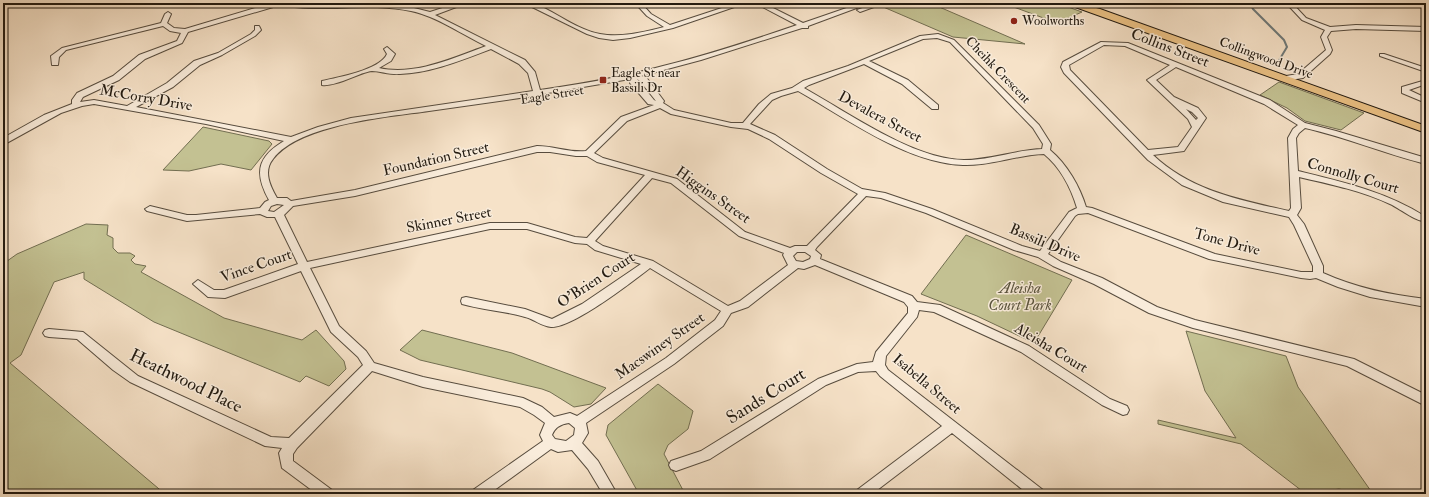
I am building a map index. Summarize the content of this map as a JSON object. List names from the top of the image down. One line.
{"streets":{"main road":["Collingwood Drive"],"street":["Collins Street","Cheihk Crescent","Eagle Street","McCorry Drive","Devalera Street","Foundation Street","Connolly Court","Higgins Street","Skinner Street","Tone Drive","Bassili Drive","Vince Court","O'Brien Court","Macswiney Street","Aleisha Court","Heathwood Place","Isabella Street","Sands Court"]},"crossings":[["Cheihk Crescent","Devalera Street"],["Cheihk Crescent","Tone Drive"],["Cheihk Crescent","Bassili Drive"],["Eagle Street","McCorry Drive"],["Eagle Street","Bassili Drive"],["Foundation Street","Higgins Street"],["Skinner Street","Vince Court"],["Skinner Street","O'Brien Court"],["Skinner Street","Macswiney Street"],["Aleisha Court","Isabella Street"],["Isabella Street","Sands Court"]],"parks":["Aleisha Court Park"],"places":{"other":["Woolworths"],"transit":["Eagle St near Bassili Dr"]}}
